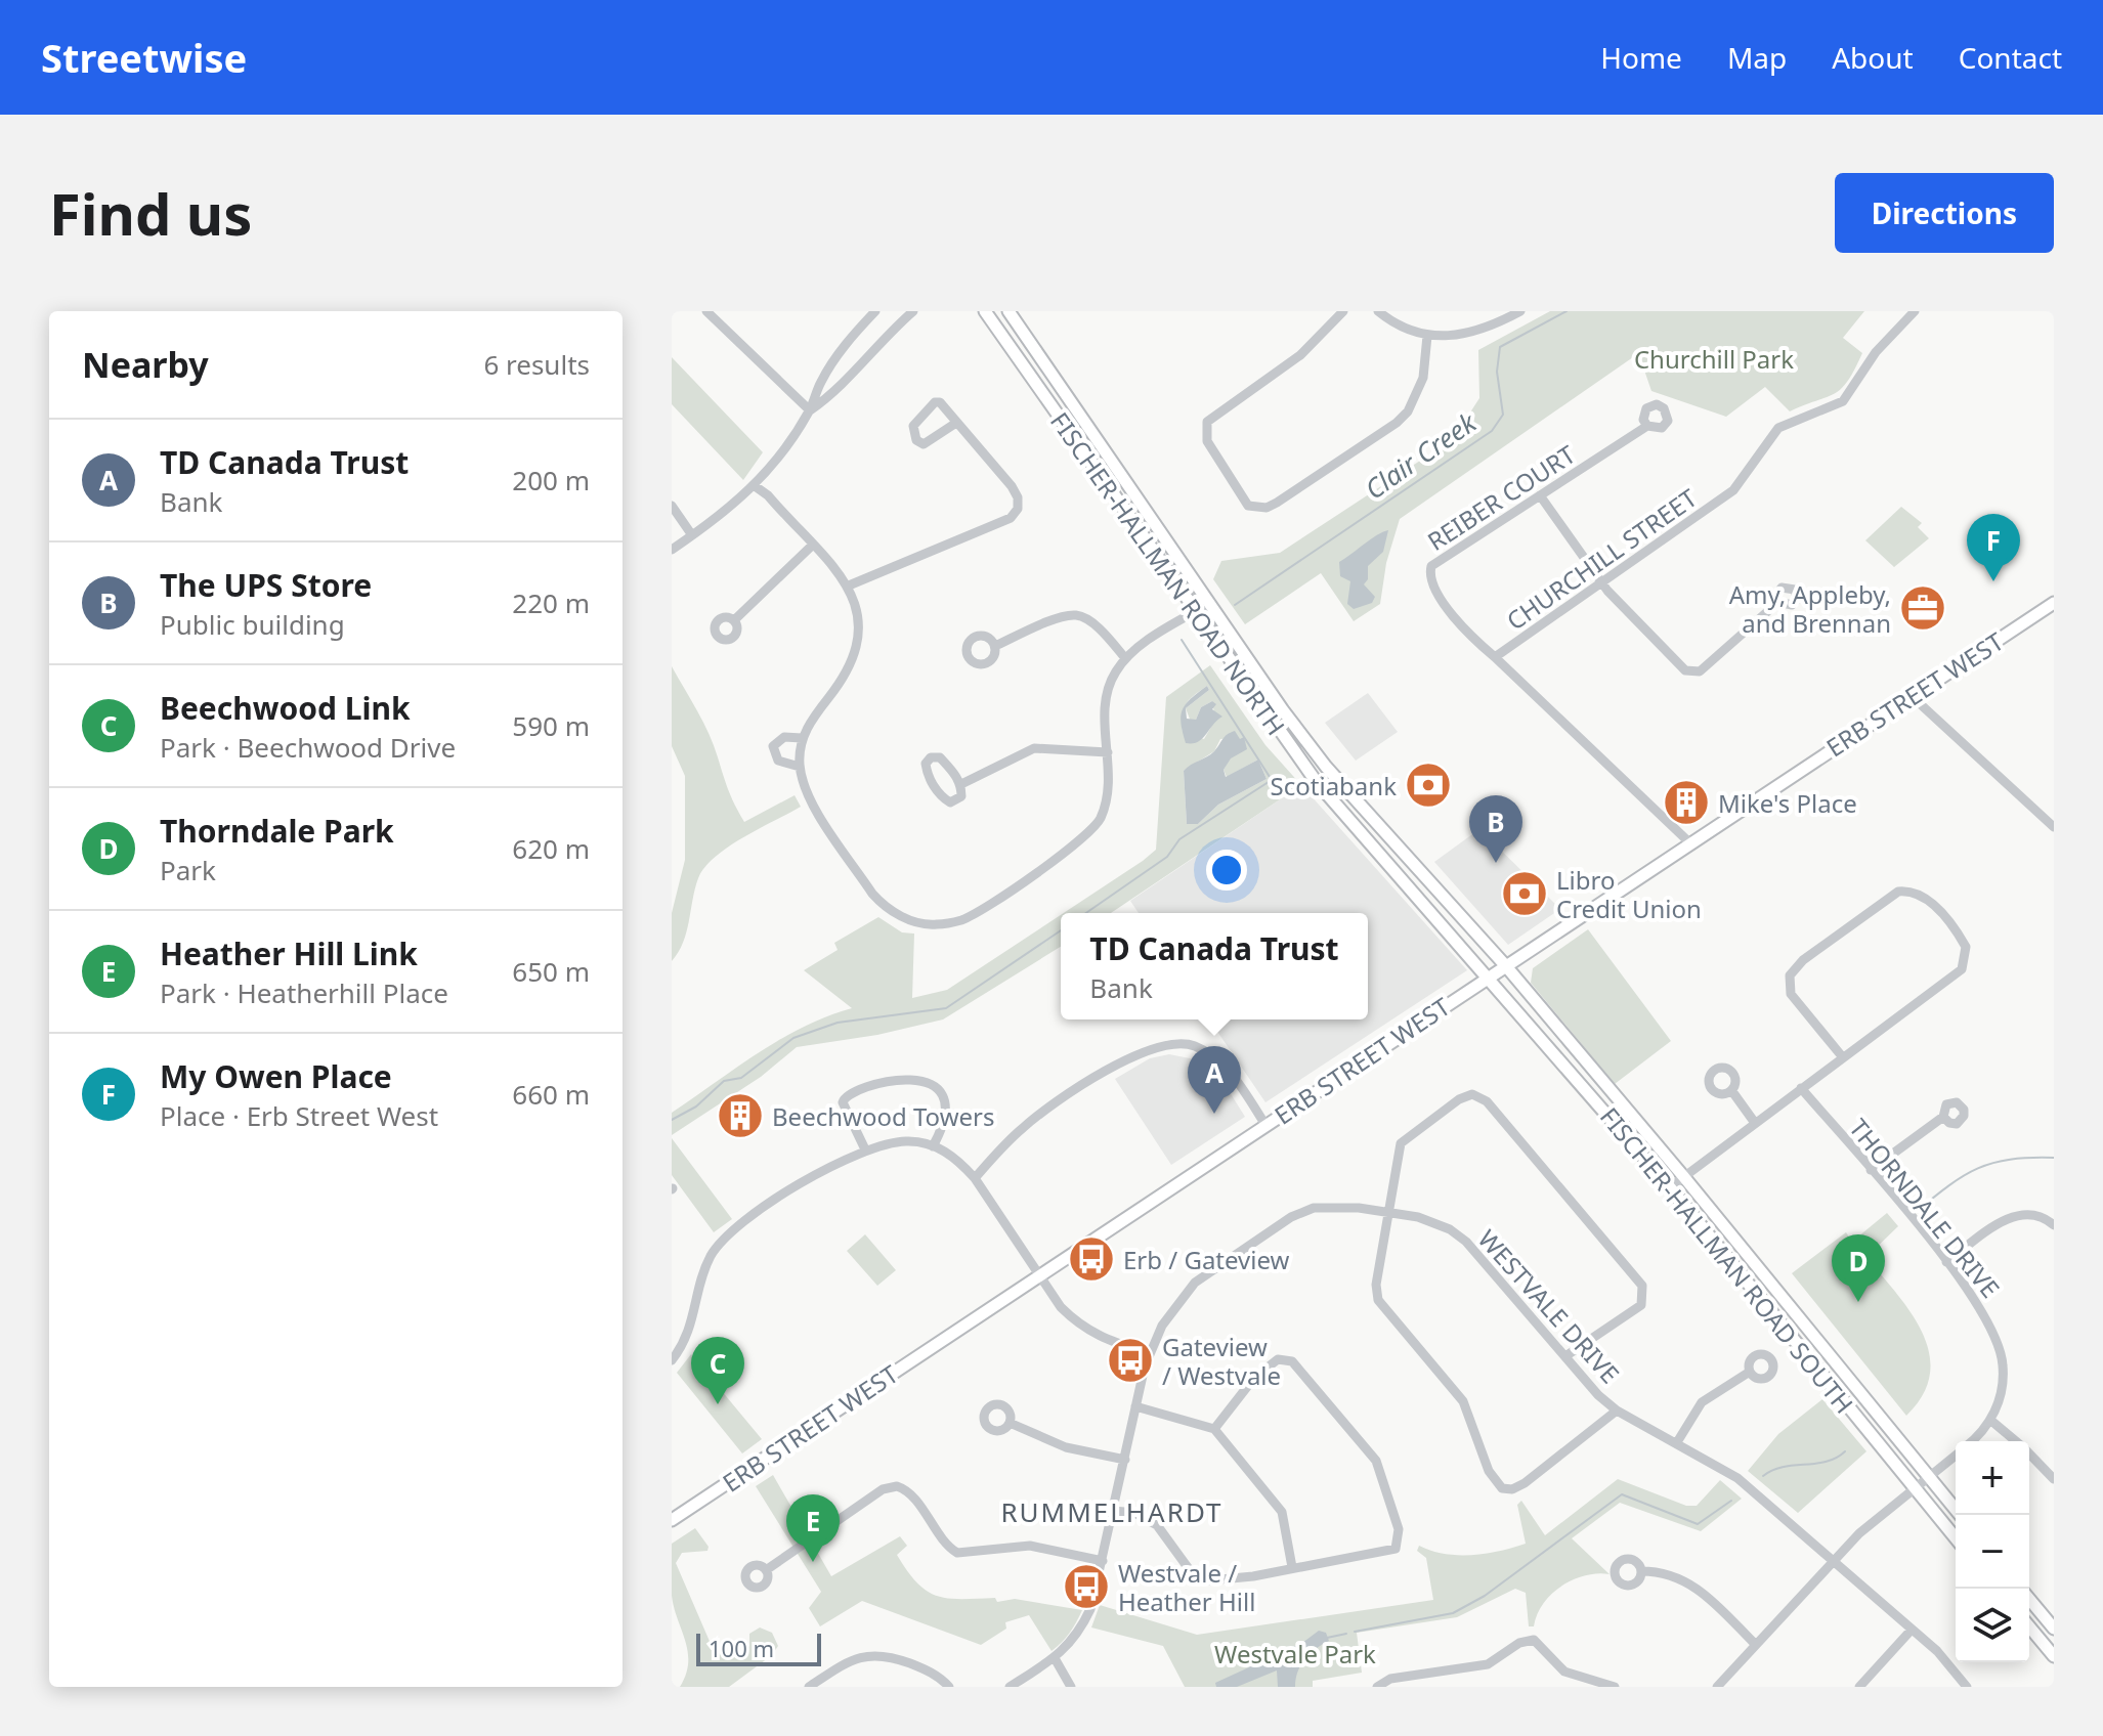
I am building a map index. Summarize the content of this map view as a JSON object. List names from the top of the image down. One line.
{"streets":{"main road":["FISCHER-HALLMAN ROAD NORTH","ERB STREET WEST","FISCHER-HALLMAN ROAD SOUTH"],"street":["REIBER COURT","CHURCHILL STREET","THORNDALE DRIVE","WESTVALE DRIVE"]},"crossings":[["REIBER COURT","CHURCHILL STREET"],["CHURCHILL STREET","ERB STREET WEST"],["FISCHER-HALLMAN ROAD NORTH","ERB STREET WEST"],["FISCHER-HALLMAN ROAD NORTH","FISCHER-HALLMAN ROAD SOUTH"],["ERB STREET WEST","FISCHER-HALLMAN ROAD SOUTH"]],"districts":["RUMMELHARDT"],"water":["Clair Creek"],"parks":["Churchill Park","Westvale Park"],"places":{"office":["Amy, Appleby, and Brennan"],"bank":["Scotiabank","Libro Credit Union"],"building":["Mike's Place","Beechwood Towers"],"bus stop":["Erb / Gateview","Gateview / Westvale","Westvale / Heather Hill"]},"scale_bar":"100 m","page":{"header":"Streetwise","nav":["Home","Map","About","Contact"],"buttons":"Directions","title":"Find us","heading":["Nearby","6 results"],"list":[{"mark":"A","name":"TD Canada Trust","note":"Bank","value":"200 m"},{"mark":"B","name":"The UPS Store","note":"Public building","value":"220 m"},{"mark":"C","name":"Beechwood Link","note":"Park · Beechwood Drive","value":"590 m"},{"mark":"D","name":"Thorndale Park","note":"Park","value":"620 m"},{"mark":"E","name":"Heather Hill Link","note":"Park · Heatherhill Place","value":"650 m"},{"mark":"F","name":"My Owen Place","note":"Place · Erb Street West","value":"660 m"}],"pins":["F","B","A","D","C","E"],"popup":["TD Canada Trust","Bank"],"map_buttons":["+","−"],"scale":"100 m"}}
